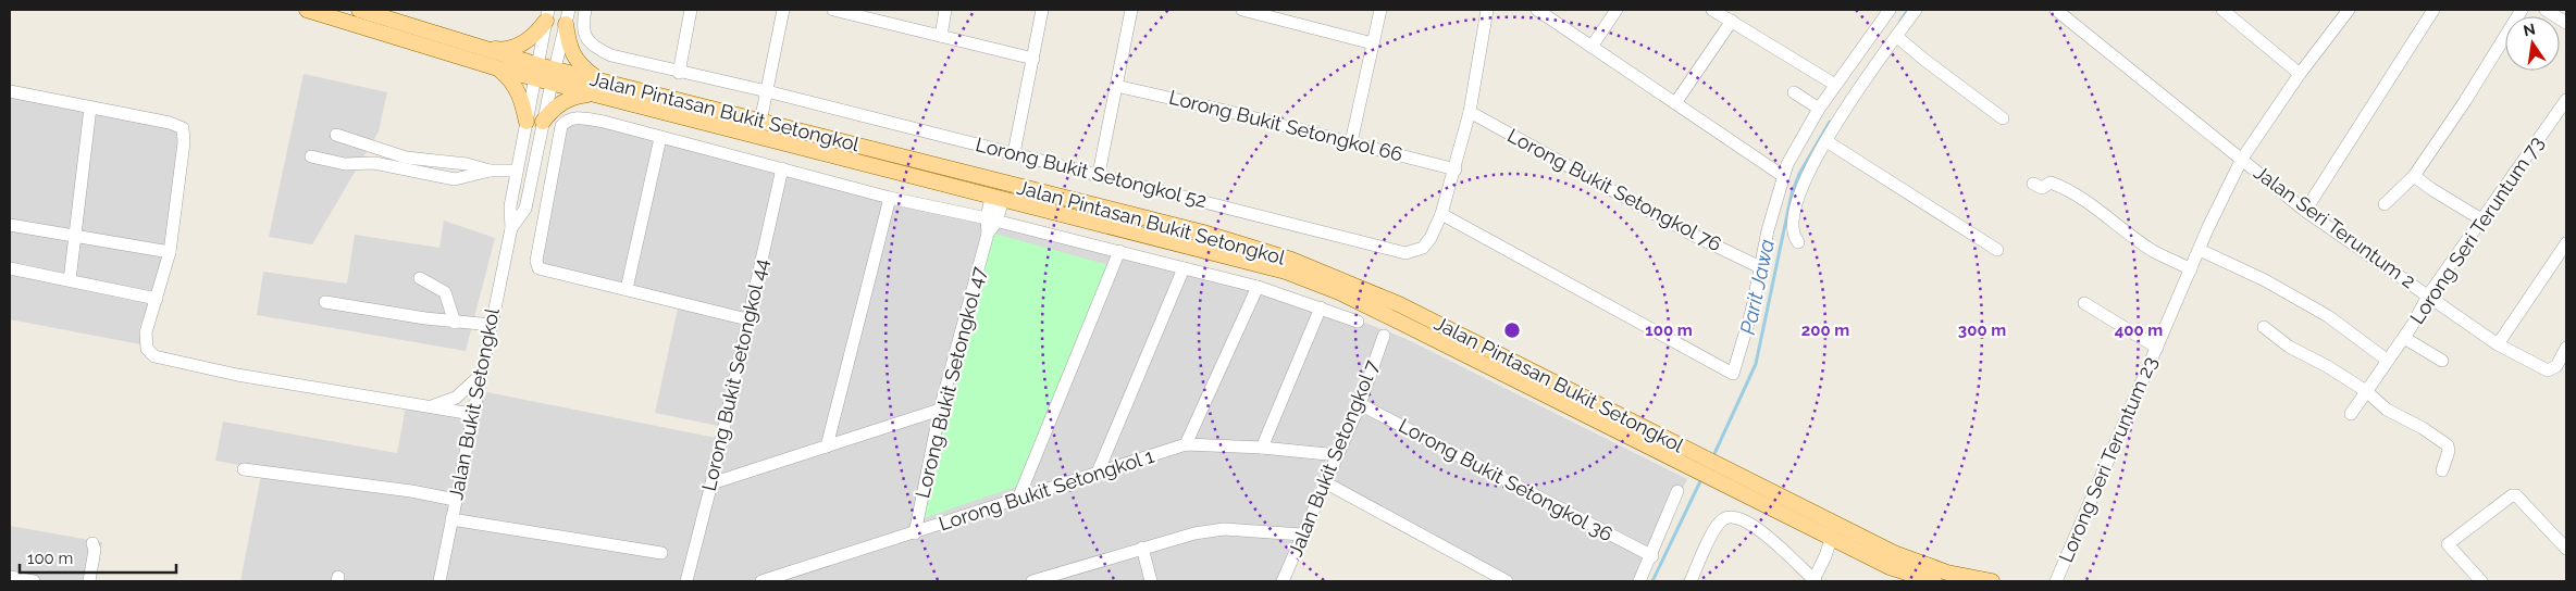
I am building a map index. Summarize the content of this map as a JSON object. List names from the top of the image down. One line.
{"streets":{"main road":["Jalan Pintasan Bukit Setongkol"],"street":["Lorong Bukit Setongkol 66","Lorong Bukit Setongkol 52","Lorong Bukit Setongkol 76","Jalan Seri Teruntum 2","Lorong Seri Teruntum 73","Lorong Bukit Setongkol 44","Lorong Bukit Setongkol 47","Jalan Bukit Setongkol","Jalan Bukit Setongkol 7","Lorong Seri Teruntum 23","Lorong Bukit Setongkol 36","Lorong Bukit Setongkol 1"]},"crossings":[["Jalan Pintasan Bukit Setongkol","Lorong Bukit Setongkol 47"],["Jalan Pintasan Bukit Setongkol","Jalan Bukit Setongkol"],["Jalan Seri Teruntum 2","Lorong Seri Teruntum 73"],["Jalan Seri Teruntum 2","Lorong Seri Teruntum 23"],["Lorong Bukit Setongkol 47","Lorong Bukit Setongkol 1"],["Jalan Bukit Setongkol 7","Lorong Bukit Setongkol 36"],["Jalan Bukit Setongkol 7","Lorong Bukit Setongkol 1"]],"water":["Parit Jawa"],"scale_bar":"100 m","north":"top","rings":["100 m","200 m","300 m","400 m"]}
